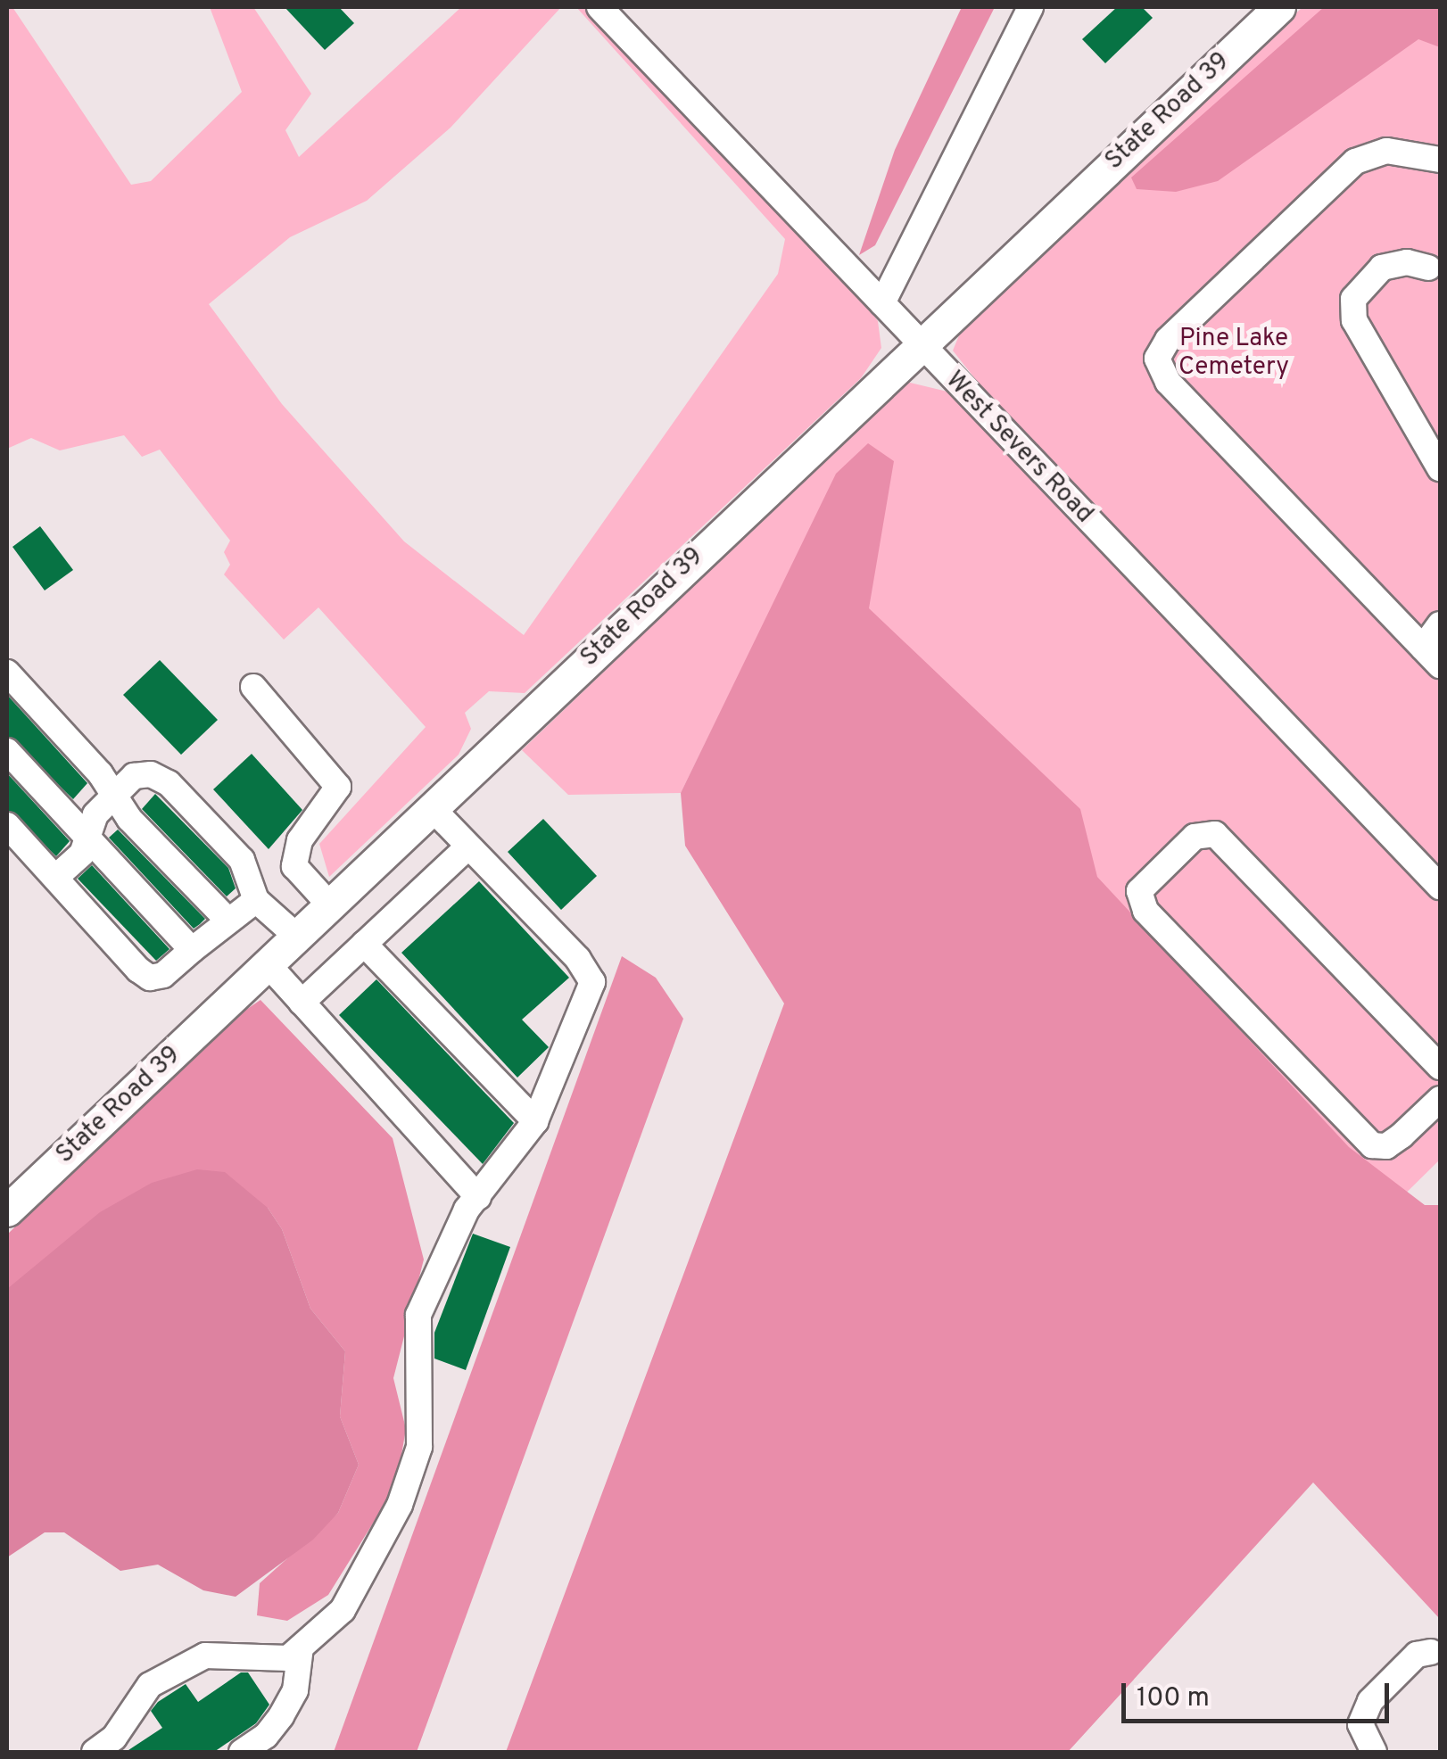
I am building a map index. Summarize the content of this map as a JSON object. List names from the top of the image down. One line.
{"streets":{"main road":["State Road 39"],"street":["West Severs Road"]},"crossings":[["State Road 39","West Severs Road"]],"parks":["Pine Lake Cemetery"],"scale_bar":"100 m"}
